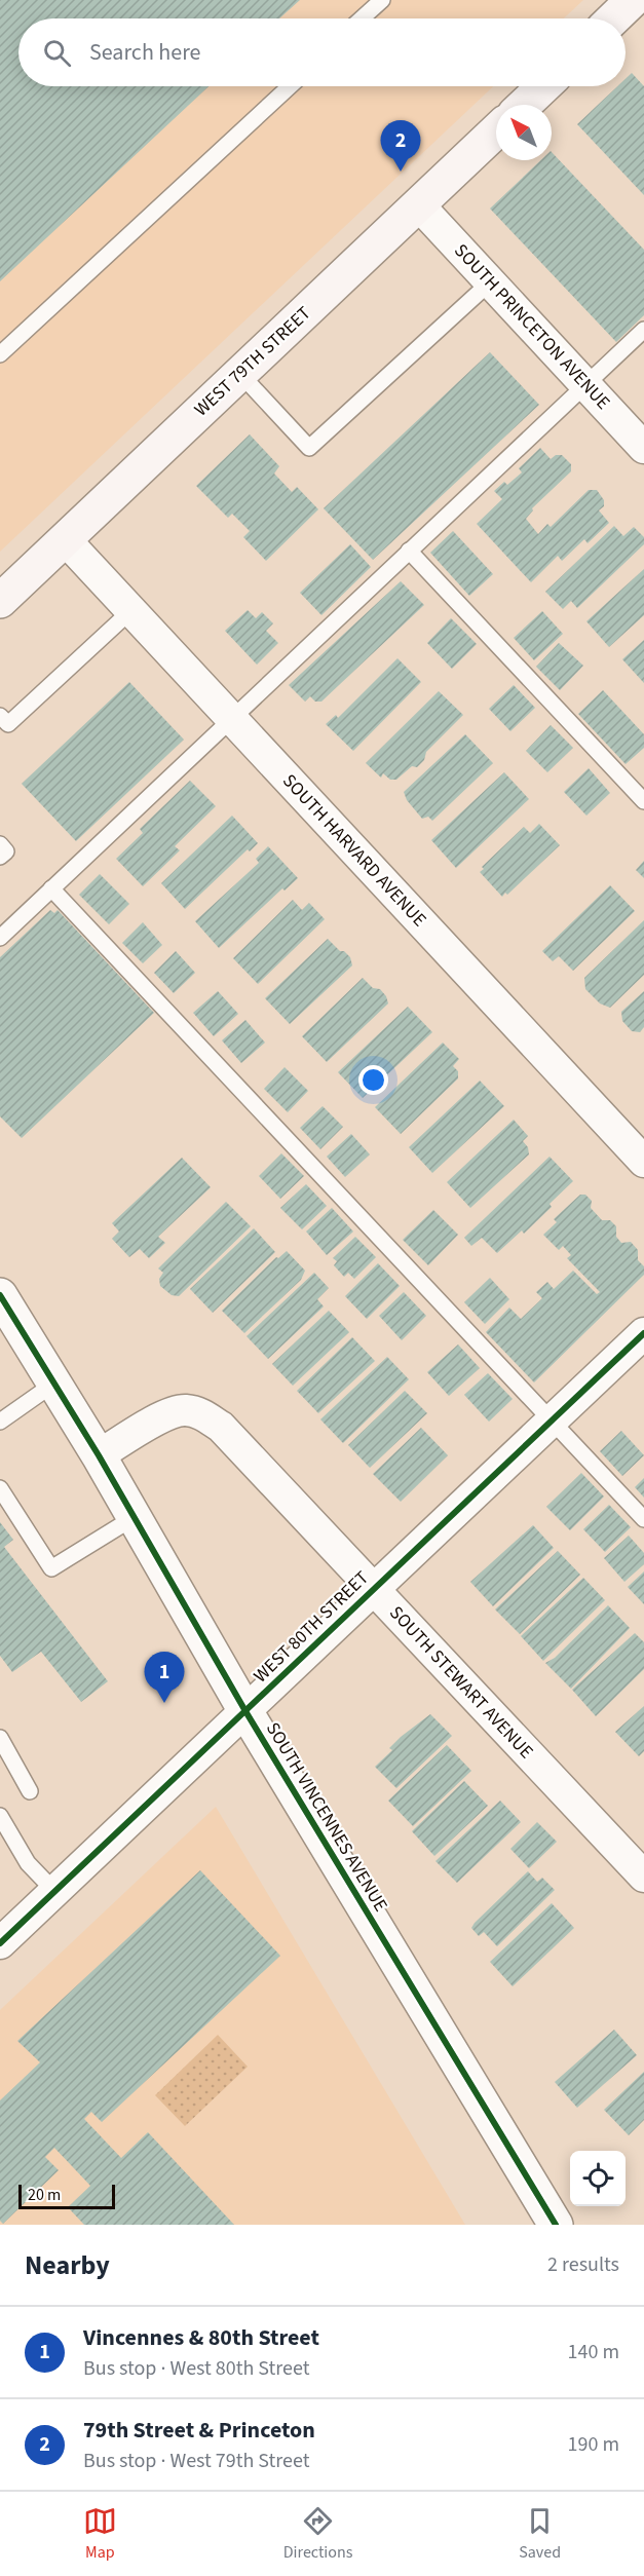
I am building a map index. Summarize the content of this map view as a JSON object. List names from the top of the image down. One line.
{"streets":{"main road":["WEST 79TH STREET"],"street":["SOUTH PRINCETON AVENUE","SOUTH HARVARD AVENUE","WEST 80TH STREET","SOUTH STEWART AVENUE","SOUTH VINCENNES AVENUE"]},"crossings":[["SOUTH PRINCETON AVENUE","WEST 79TH STREET"],["WEST 79TH STREET","SOUTH HARVARD AVENUE"],["WEST 80TH STREET","SOUTH STEWART AVENUE"],["WEST 80TH STREET","SOUTH VINCENNES AVENUE"],["SOUTH STEWART AVENUE","SOUTH VINCENNES AVENUE"]],"scale_bar":"20 m","north":"top left","page":{"search":"Search here","pins":["2","1"],"scale":"20 m","heading":["Nearby","2 results"],"list":[{"mark":"1","name":"Vincennes & 80th Street","note":"Bus stop · West 80th Street","value":"140 m"},{"mark":"2","name":"79th Street & Princeton","note":"Bus stop · West 79th Street","value":"190 m"}],"nav":["Map","Directions","Saved"]}}
